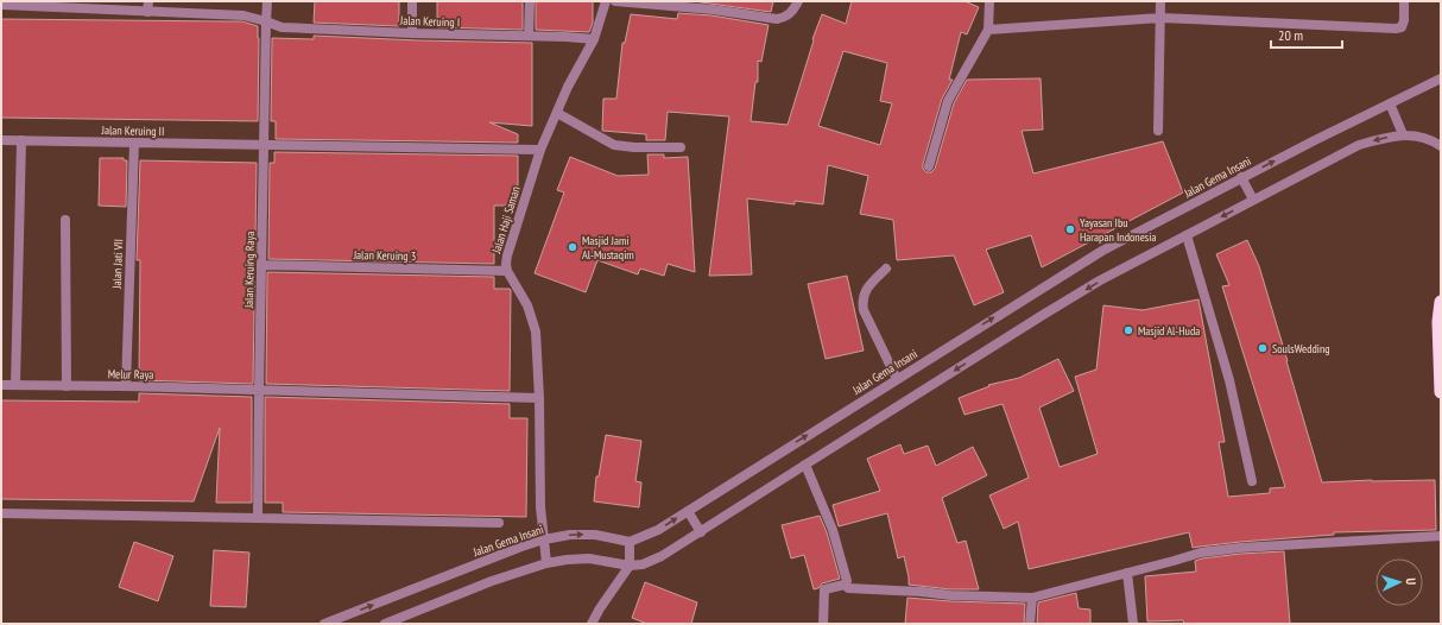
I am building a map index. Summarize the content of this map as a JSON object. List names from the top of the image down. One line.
{"streets":{"street":["Jalan Keruing I","Jalan Keruing II","Jalan Gema Insani","Jalan Haji Saman","Jalan Keruing 3","Jalan Jati VII","Jalan Keruing Raya","Melur Raya"]},"crossings":[["Jalan Keruing I","Jalan Haji Saman"],["Jalan Keruing I","Jalan Keruing Raya"],["Jalan Keruing II","Jalan Haji Saman"],["Jalan Keruing II","Jalan Jati VII"],["Jalan Keruing II","Jalan Keruing Raya"],["Jalan Gema Insani","Jalan Haji Saman"],["Jalan Haji Saman","Jalan Keruing 3"],["Jalan Haji Saman","Melur Raya"],["Jalan Keruing 3","Jalan Keruing Raya"],["Jalan Jati VII","Melur Raya"],["Jalan Keruing Raya","Melur Raya"]],"places":["Yayasan Ibu Harapan Indonesia","Masjid Jami Al-Mustaqim","Masjid Al-Huda","SoulsWedding"],"scale_bar":"20 m","north":"right"}
